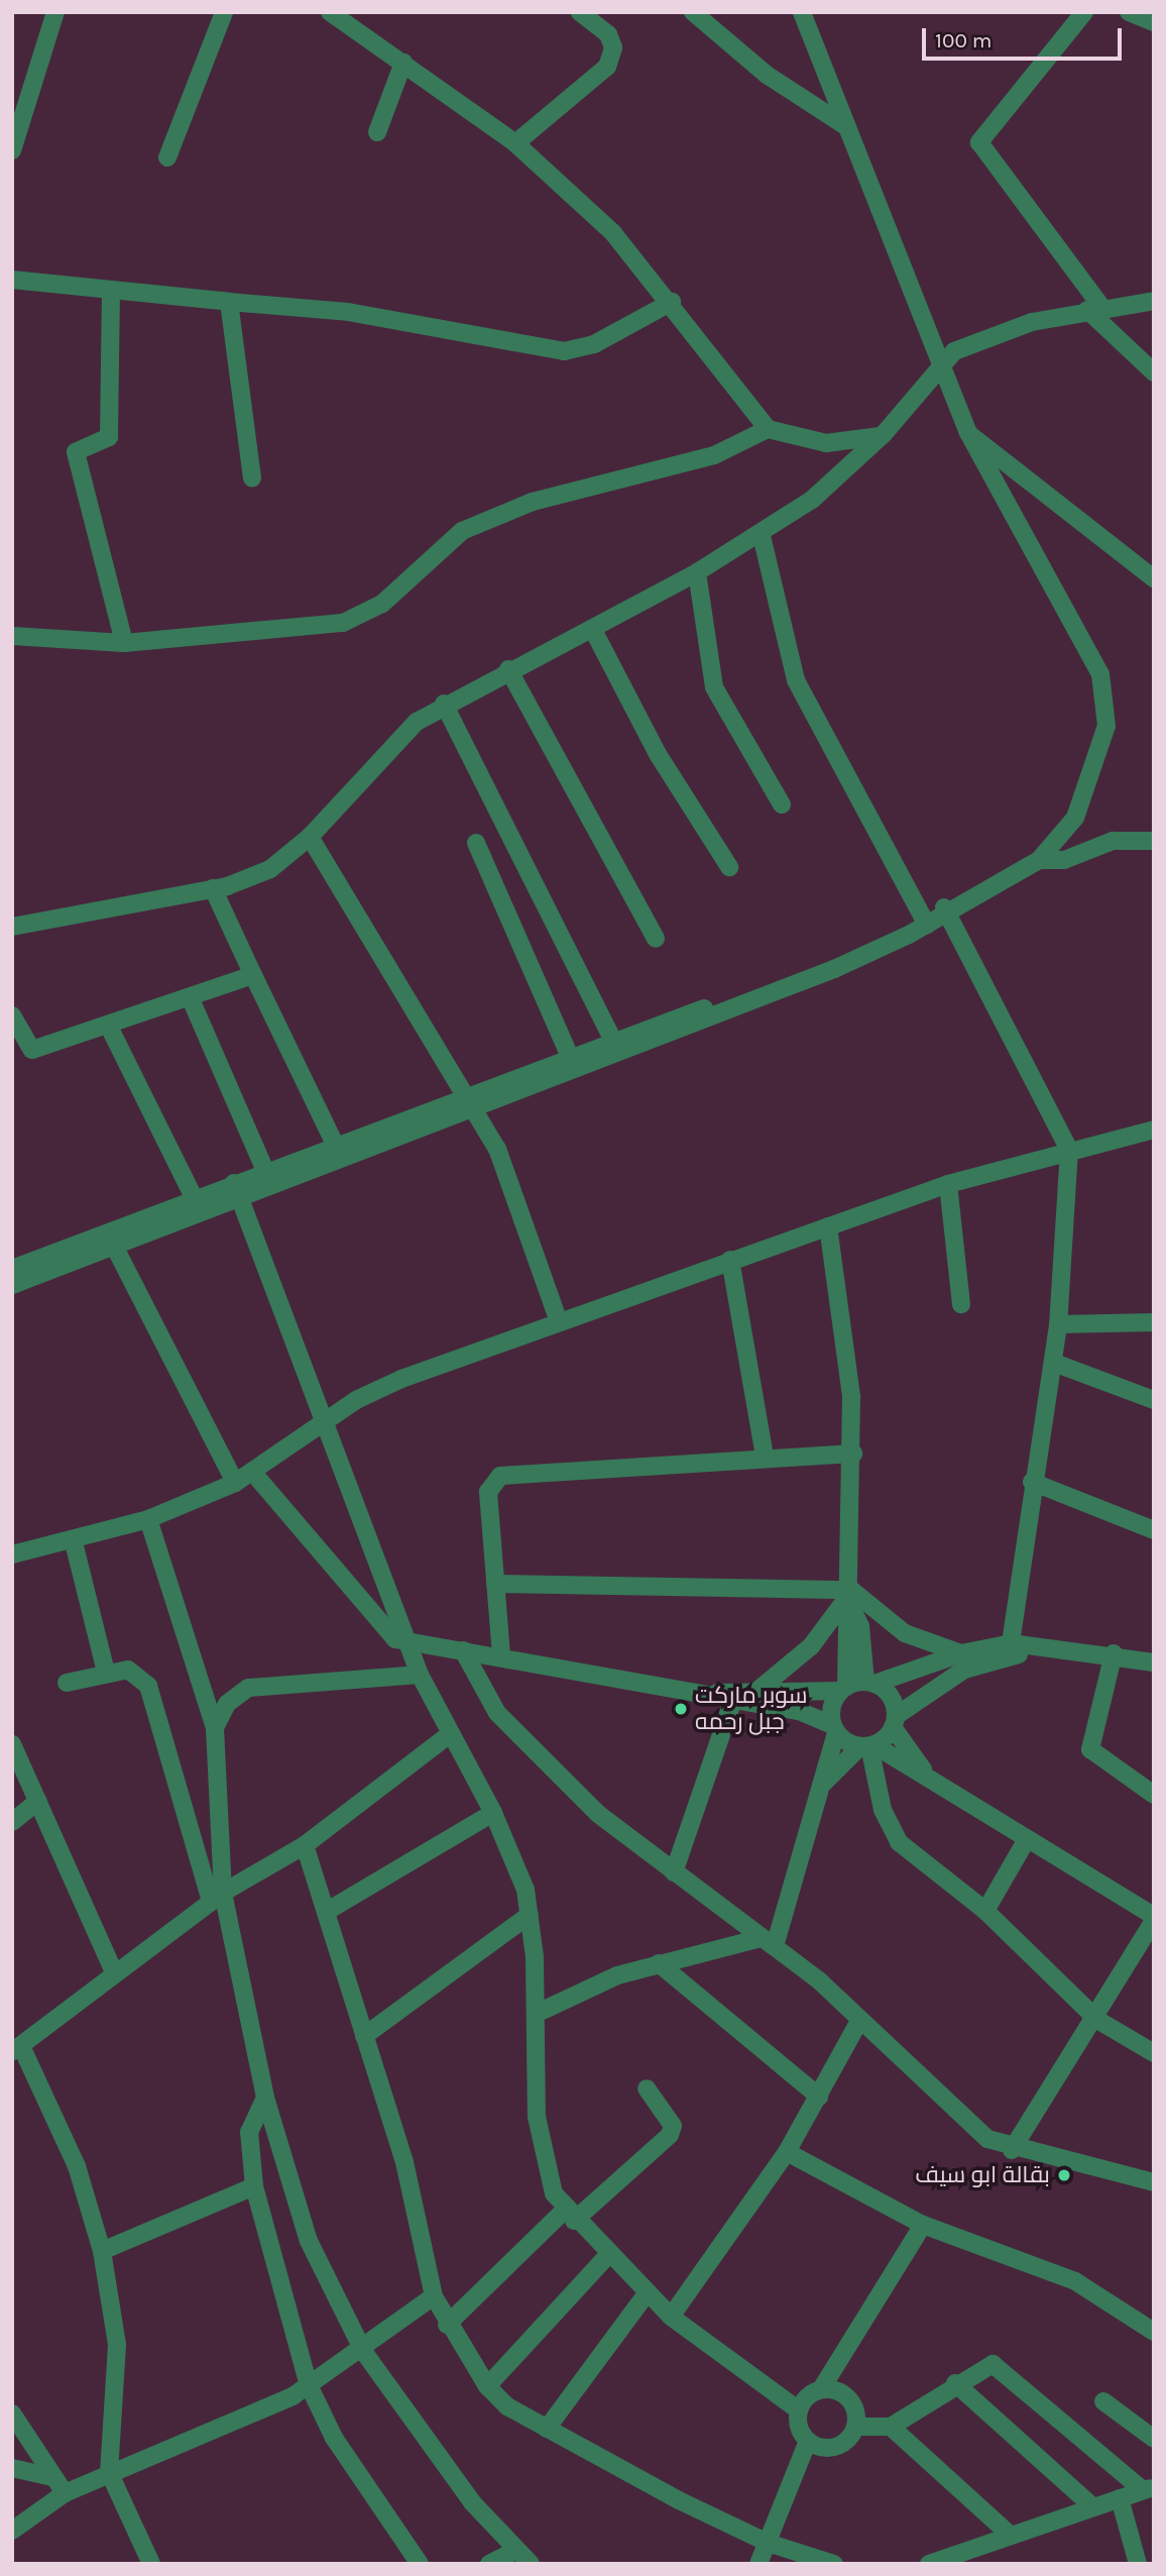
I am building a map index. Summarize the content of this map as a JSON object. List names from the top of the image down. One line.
{"places":["سوبر ماركت جبل رحمه","بقالة ابو سيف"],"scale_bar":"100 m"}
